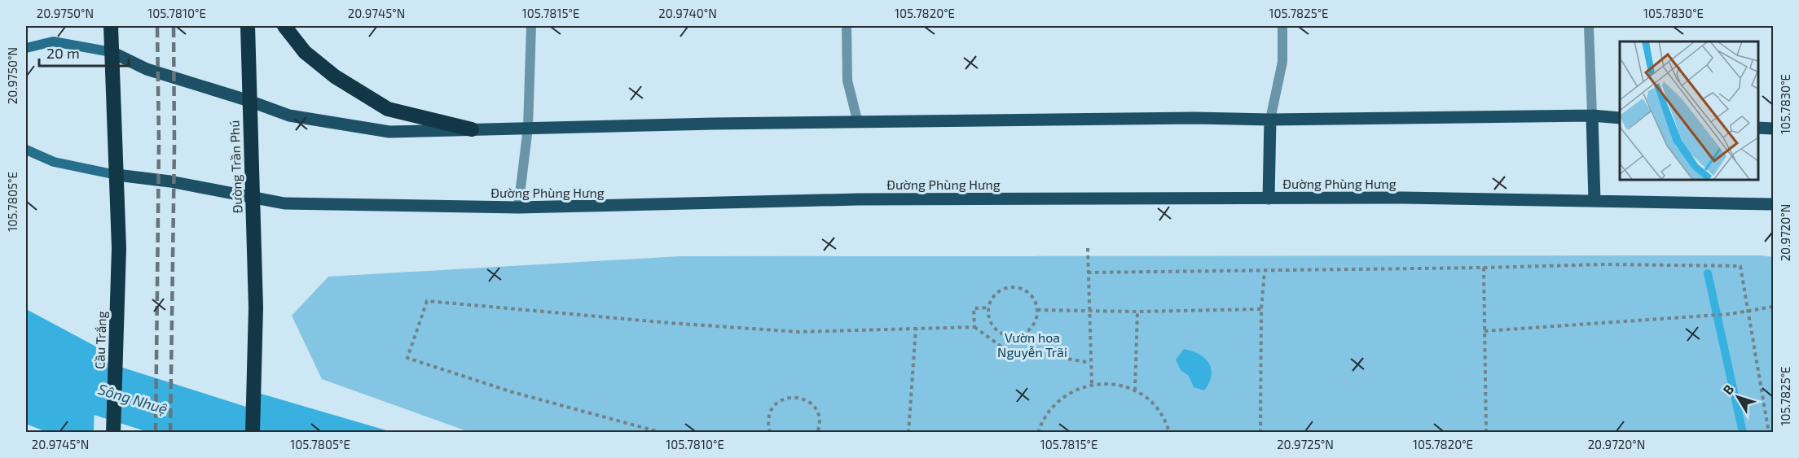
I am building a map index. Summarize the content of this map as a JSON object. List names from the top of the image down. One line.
{"streets":{"highway":["Đường Trần Phú","Cầu Trắng"],"main road":["Đường Phùng Hưng"]},"crossings":[["Đường Trần Phú","Đường Phùng Hưng"],["Đường Phùng Hưng","Cầu Trắng"]],"water":["Sông Nhuệ"],"parks":["Vườn hoa Nguyễn Trãi"],"scale_bar":"20 m","north":"top left","coordinates":["20.9750°N","105.7810°E","20.9745°N","105.7815°E","20.9740°N","105.7820°E","105.7825°E","105.7830°E","105.7805°E","20.9720°N","20.9725°N"]}
